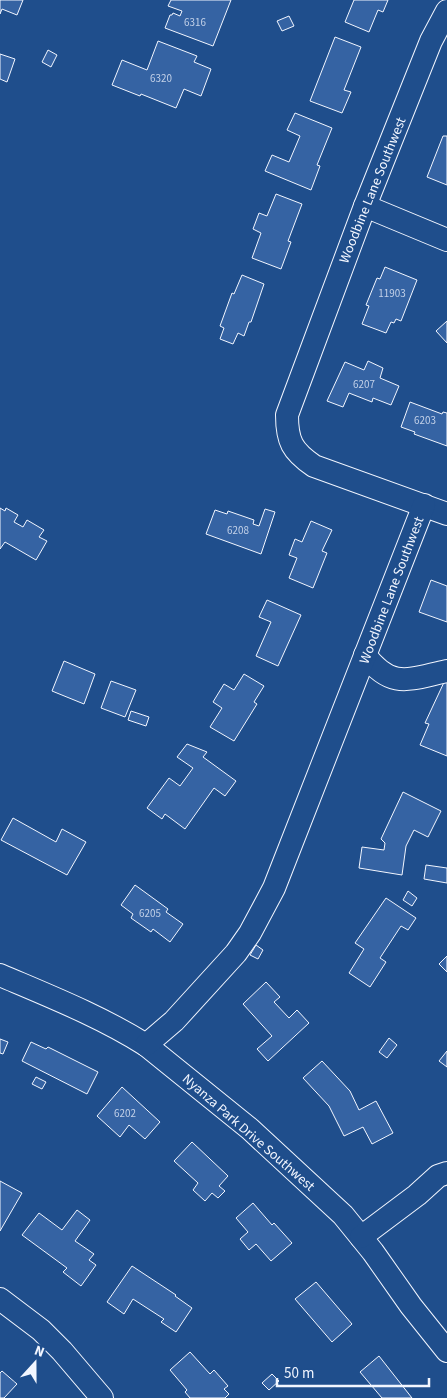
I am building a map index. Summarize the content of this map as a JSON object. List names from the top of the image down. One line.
{"streets":{"street":["Woodbine Lane Southwest","Nyanza Park Drive Southwest"]},"crossings":[["Woodbine Lane Southwest","Nyanza Park Drive Southwest"]],"house_numbers":["6316","6320","11903","6207","6203","6208","6205","6202"],"scale_bar":"50 m","north":"top"}
